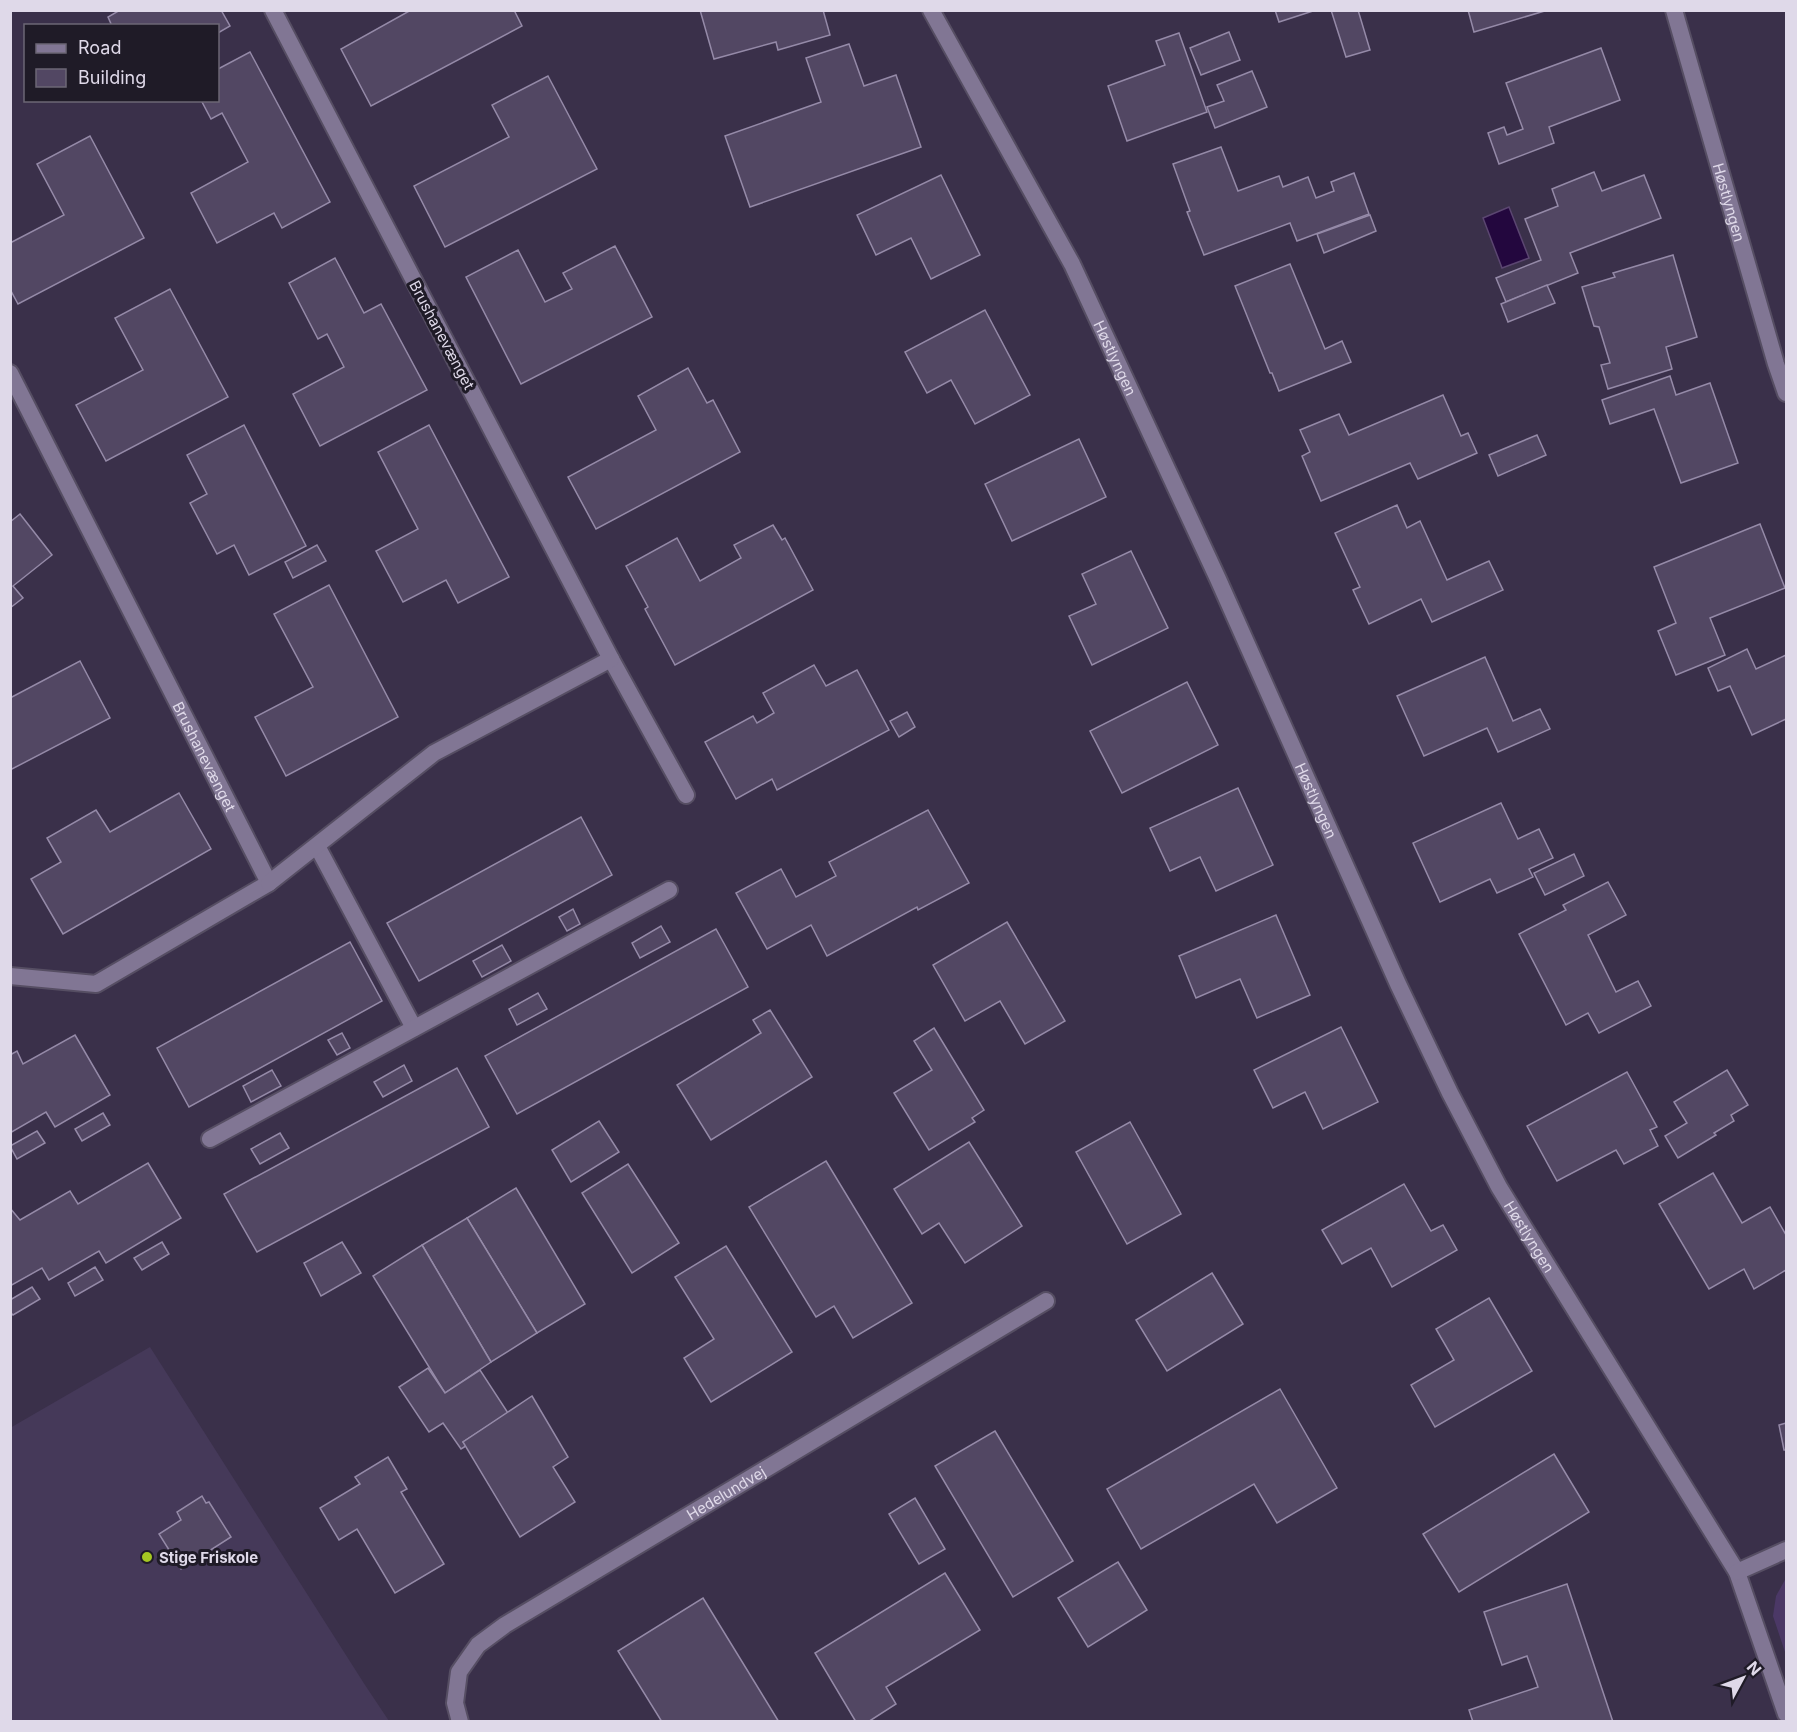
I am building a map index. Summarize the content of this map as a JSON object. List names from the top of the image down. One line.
{"streets":{"street":["Høstlyngen","Brushanevænget","Hedelundvej"]},"places":["Stige Friskole"],"legend":["Road","Building"],"north":"top right"}
